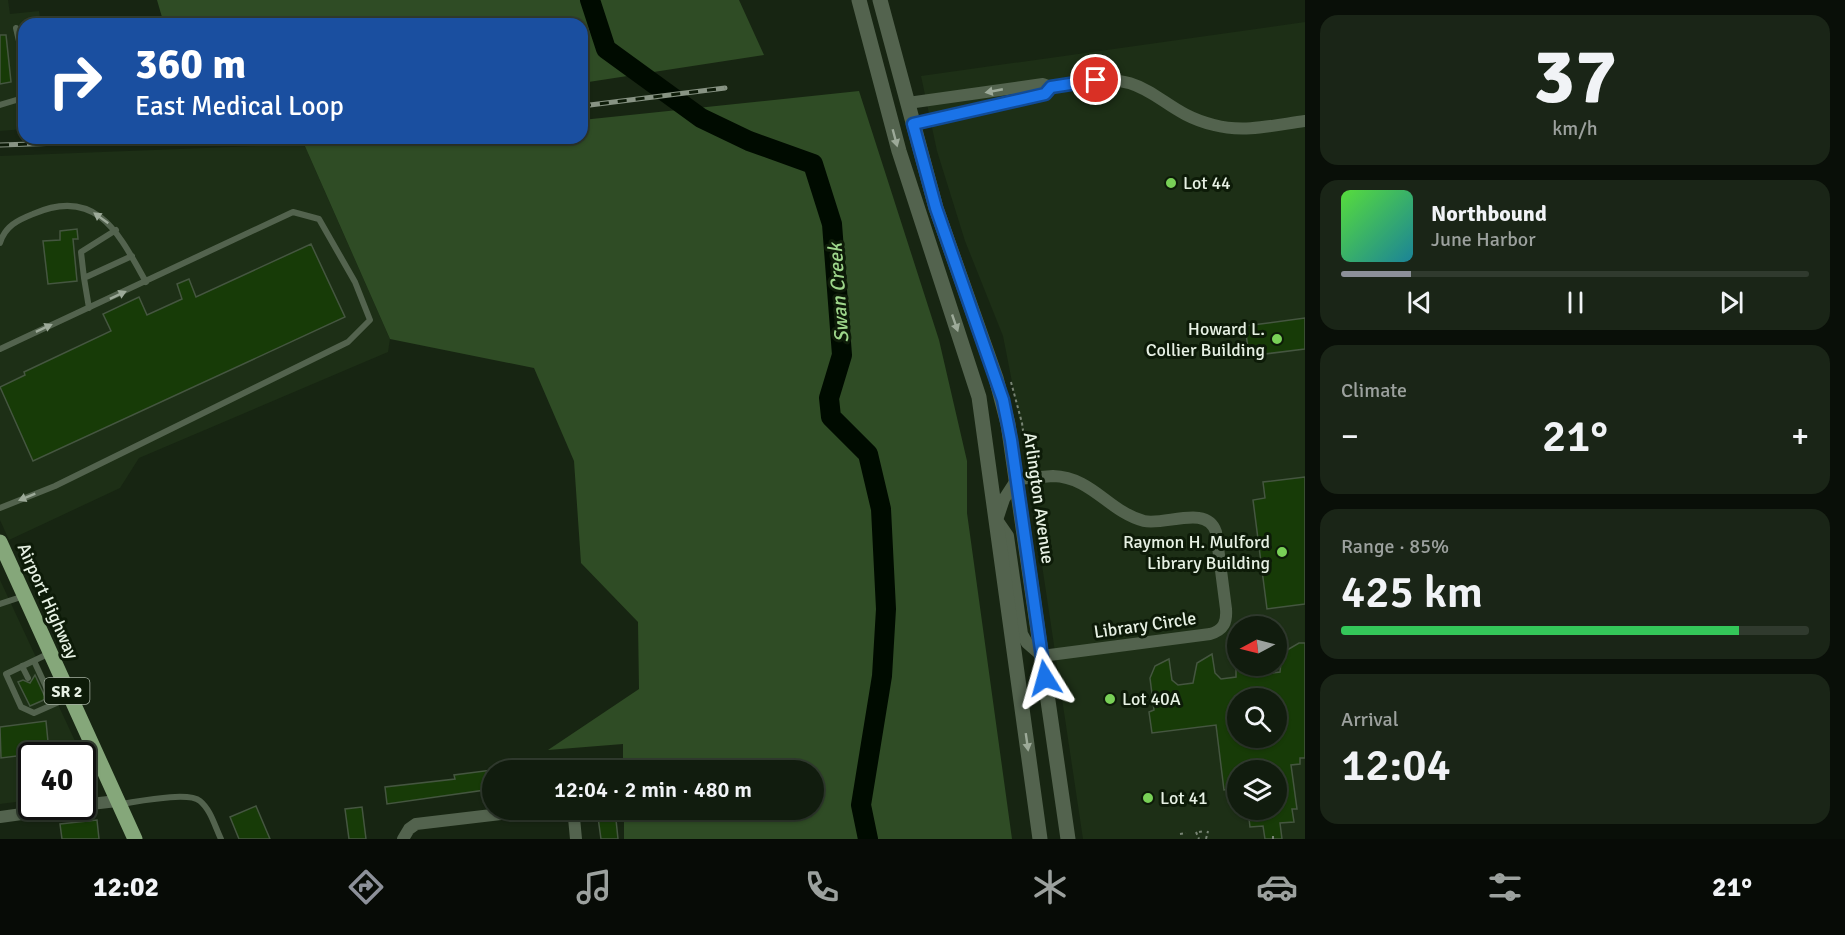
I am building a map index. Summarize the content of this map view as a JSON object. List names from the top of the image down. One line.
{"streets":{"main road":["Airport Highway","SR 2"],"street":["Arlington Avenue","Library Circle"]},"crossings":[["Arlington Avenue","Library Circle"]],"water":["Swan Creek"],"places":["Lot 44","Howard L. Collier Building","Raymon H. Mulford Library Building","Lot 40A","Lot 41"],"north":"left","page":{"tile":[["37","km/h"],"Climate",["Range · 85%","425 km"],["Arrival","12:04"]],"turn":["360 m","East Medical Loop"],"song":["Northbound","June Harbor"],"heat":["−","21°","+"],"limit":"40","trip":"12:04 · 2 min · 480 m","tabs":["12:02","21°"]}}
